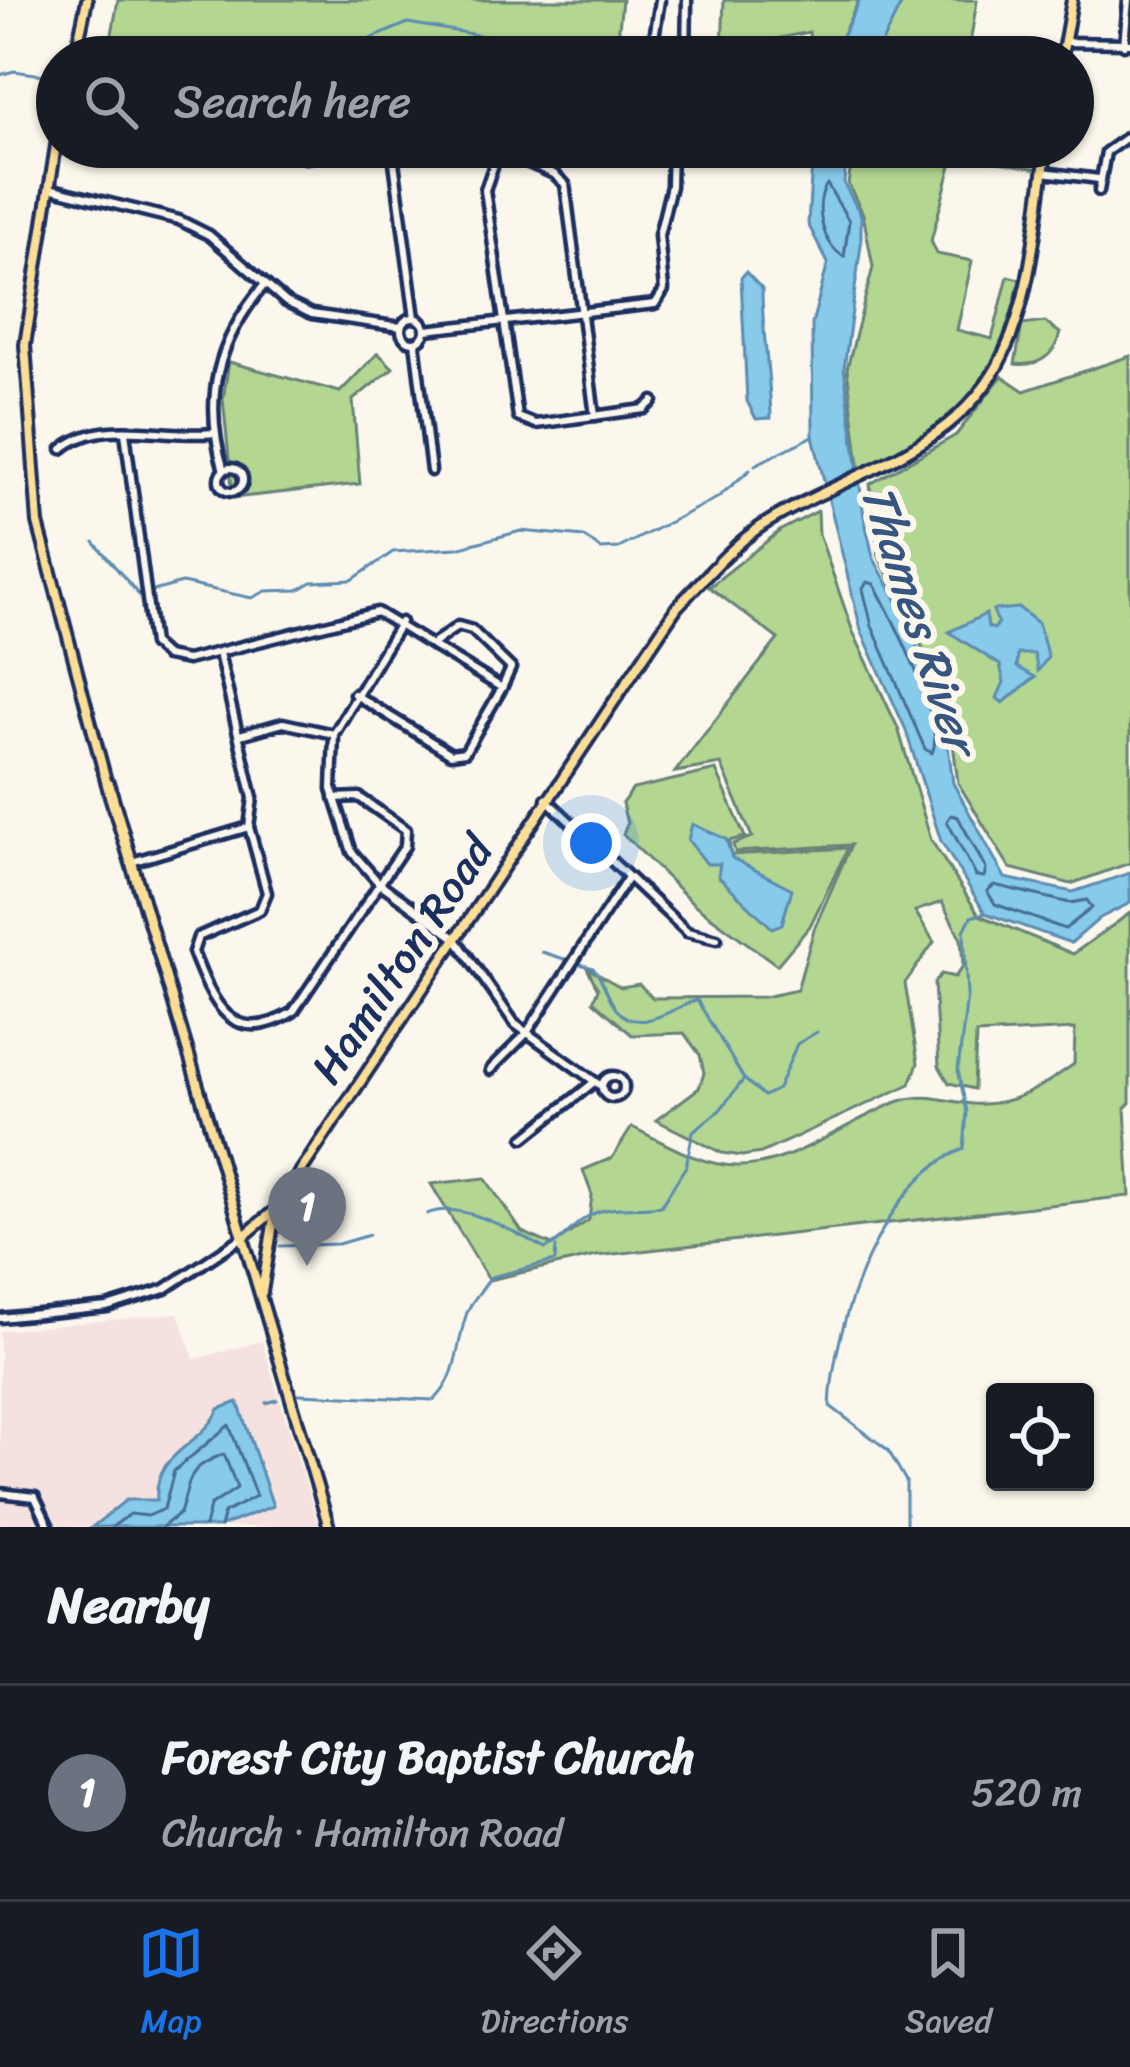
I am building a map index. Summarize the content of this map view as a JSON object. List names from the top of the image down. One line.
{"streets":{"main road":["Hamilton Road"]},"water":["Thames River"],"page":{"search":"Search here","pins":"1","heading":"Nearby","list":[{"mark":"1","name":"Forest City Baptist Church","note":"Church · Hamilton Road","value":"520 m"}],"nav":["Map","Directions","Saved"]}}
